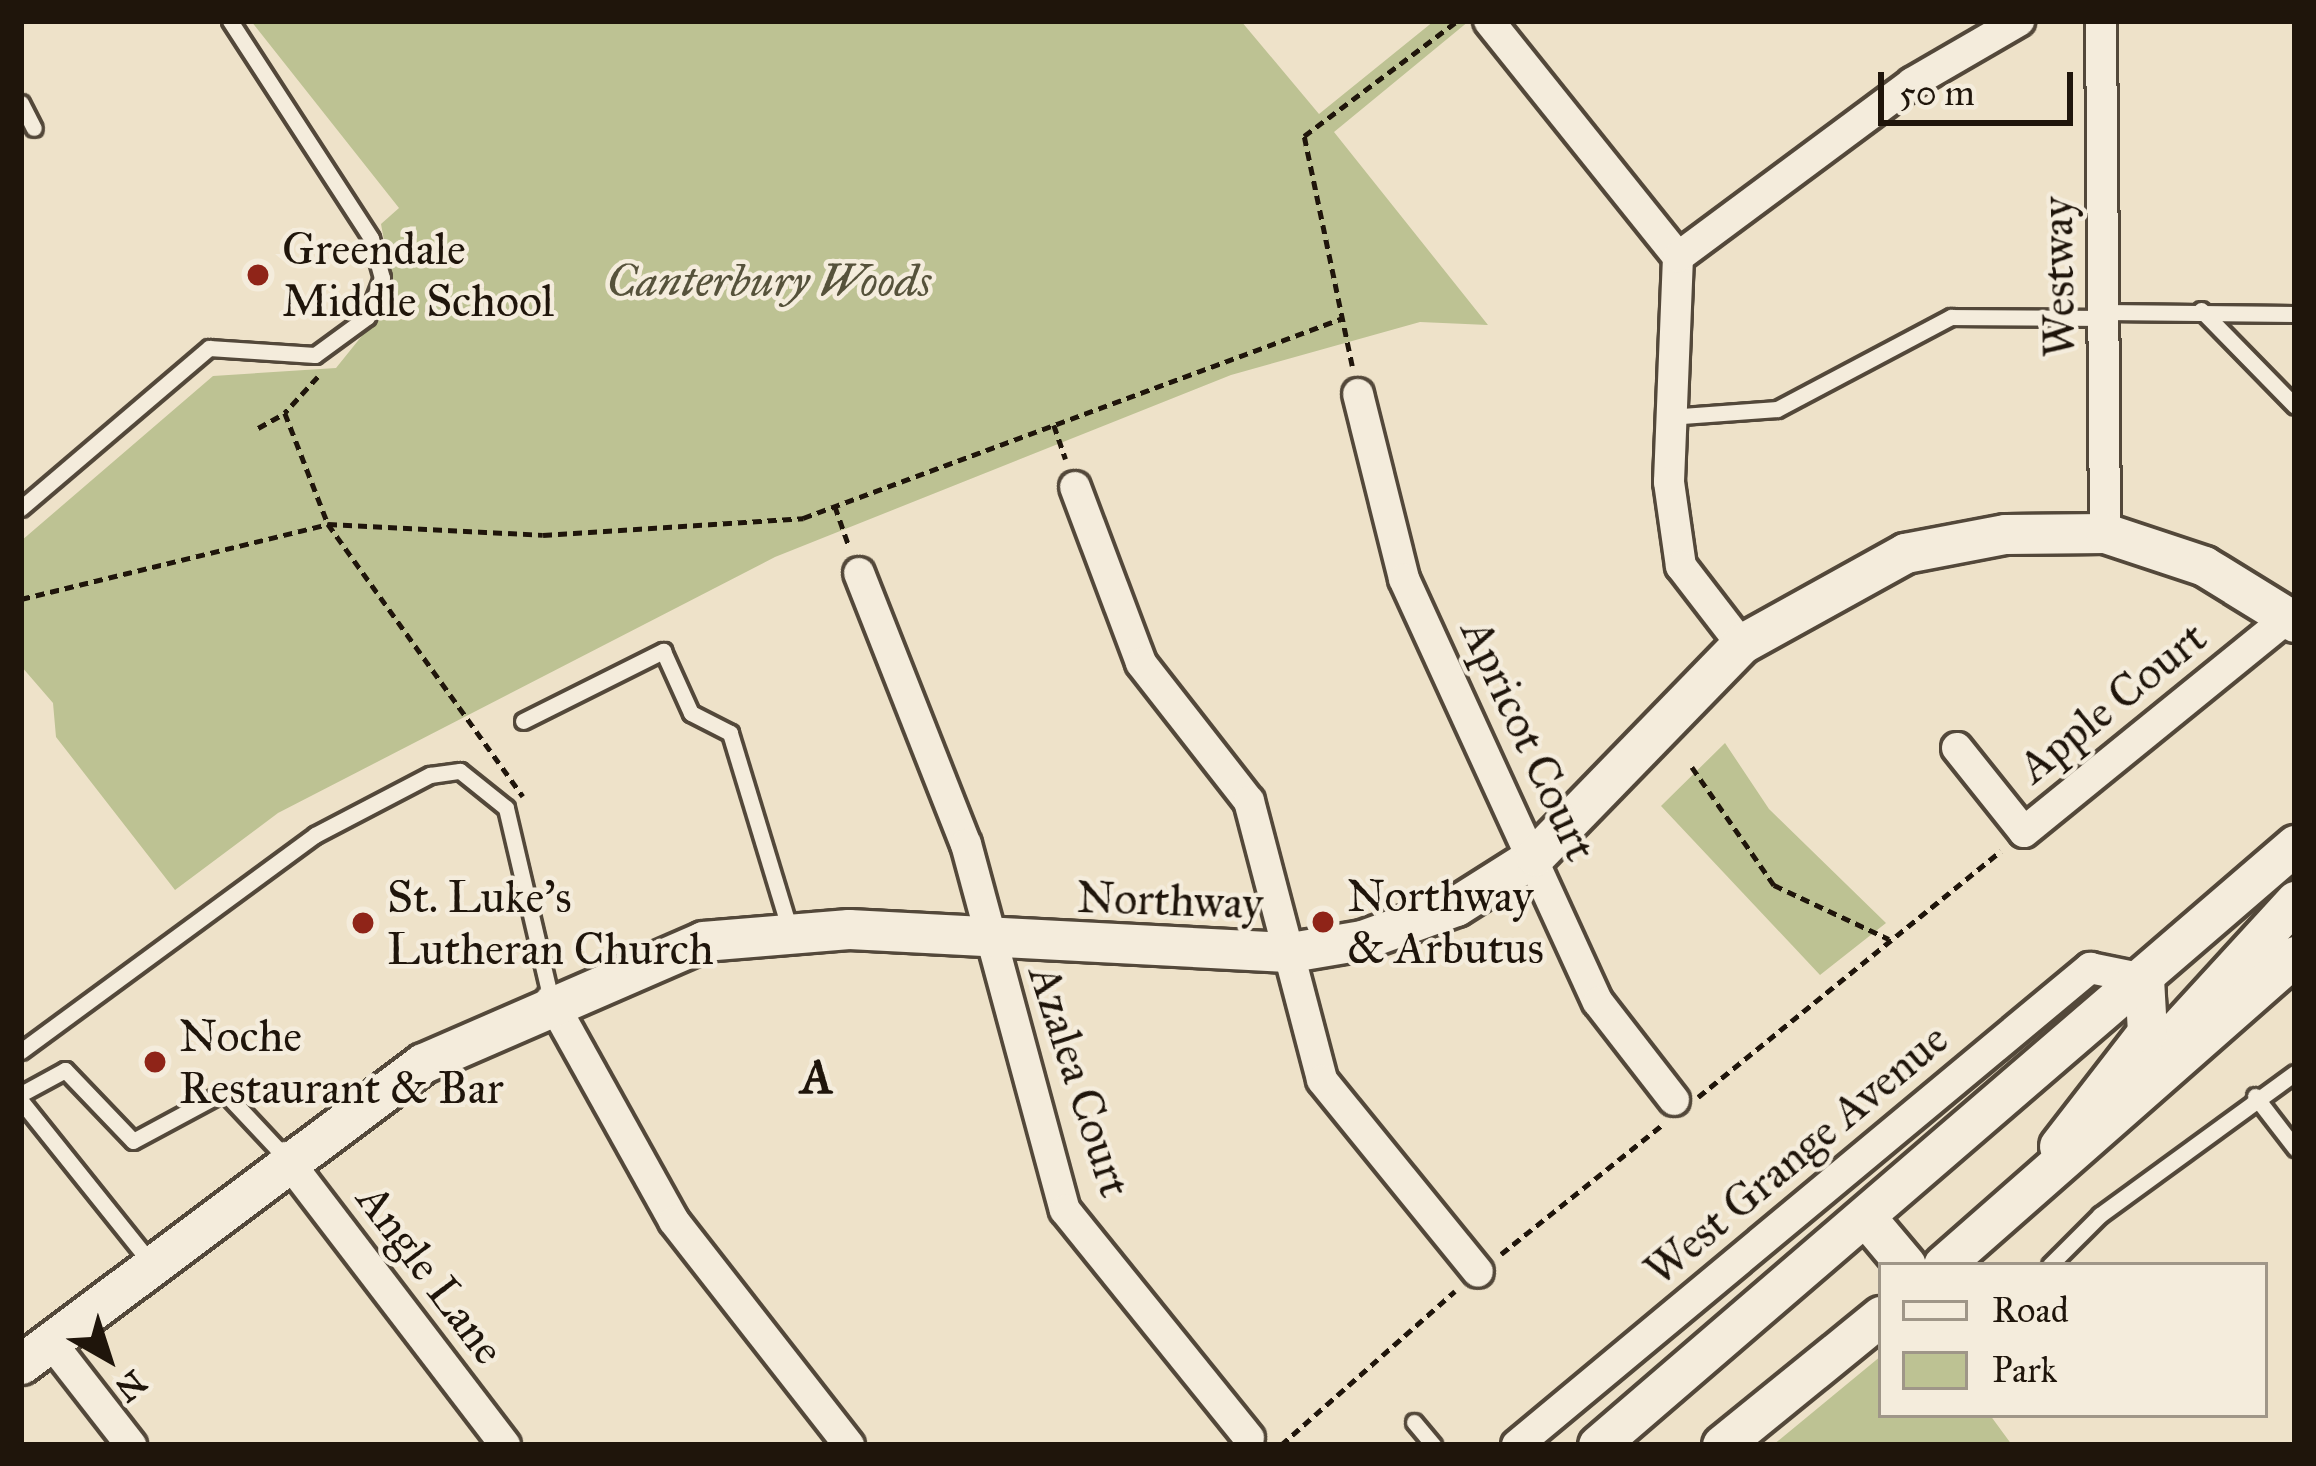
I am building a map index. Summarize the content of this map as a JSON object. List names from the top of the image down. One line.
{"streets":{"street":["Westway","Apple Court","Apricot Court","Northway","Azalea Court","West Grange Avenue","Angle Lane"]},"crossings":[["Westway","Northway"],["Apple Court","Northway"],["Apricot Court","Northway"],["Northway","Azalea Court"],["Northway","Angle Lane"]],"districts":["A"],"parks":["Canterbury Woods"],"places":["Greendale Middle School","Northway & Arbutus","St. Luke's Lutheran Church","Noche Restaurant & Bar"],"legend":["Road","Park"],"scale_bar":"50 m","north":"bottom right"}
